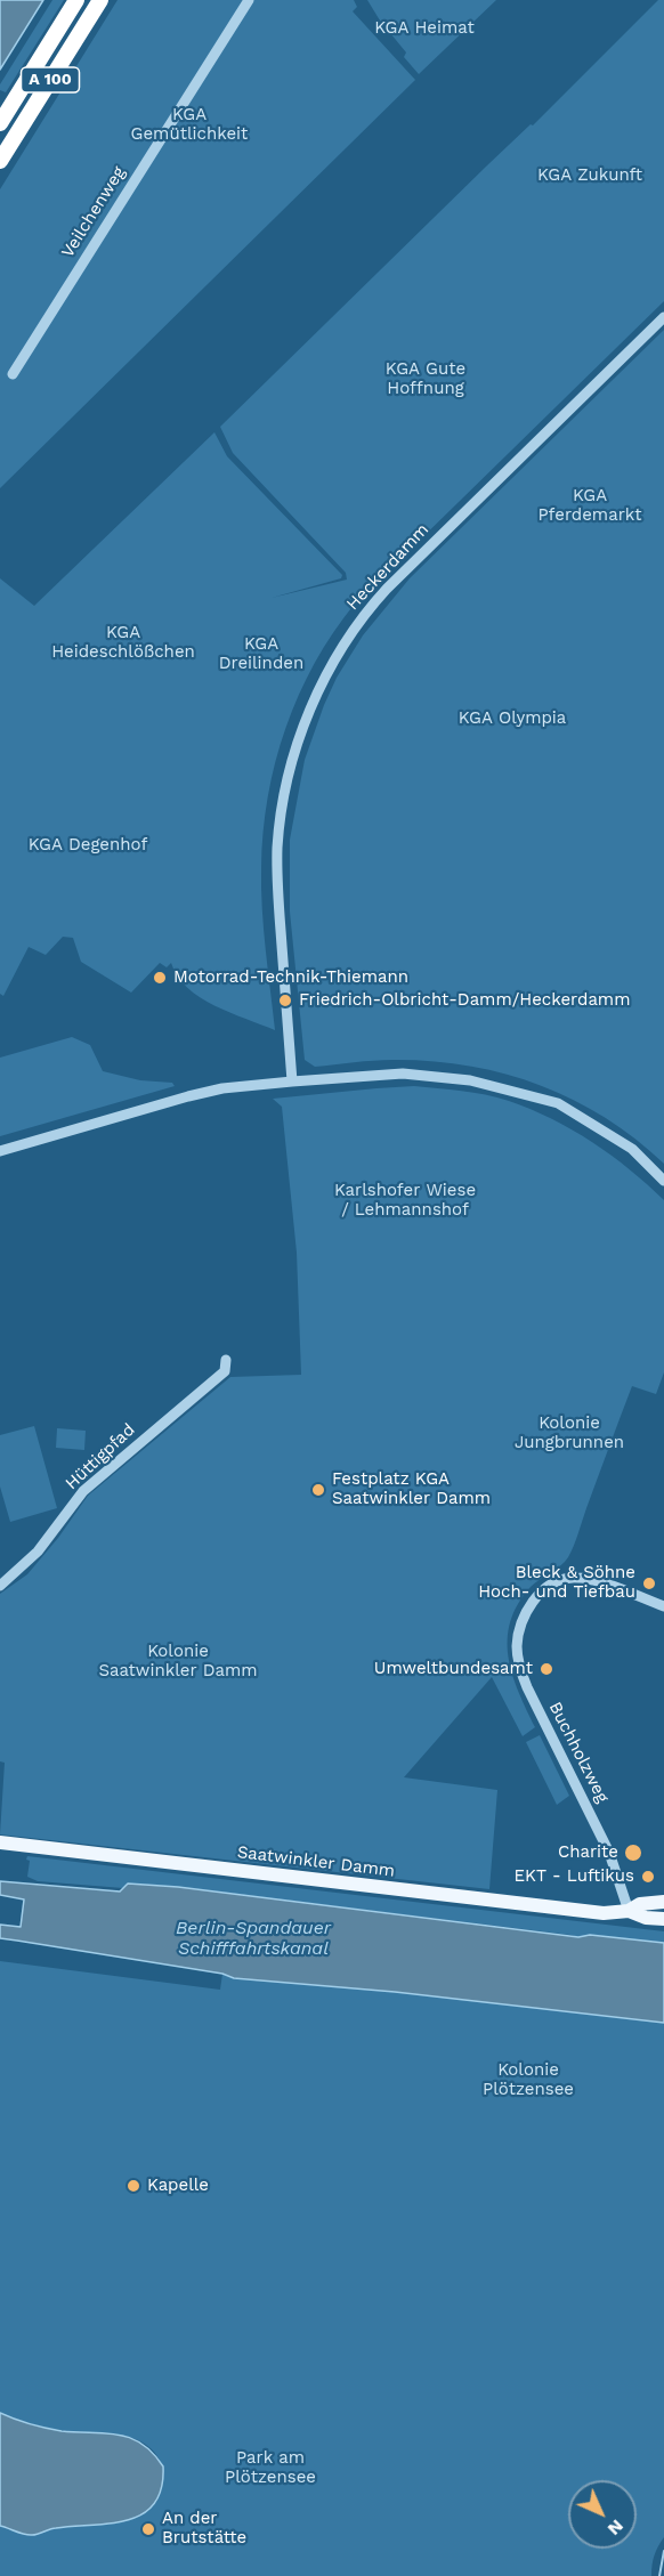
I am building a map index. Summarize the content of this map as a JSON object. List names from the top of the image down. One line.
{"streets":{"highway":["A 100"],"main road":["Saatwinkler Damm"],"street":["Veilchenweg","Heckerdamm","Hüttigpfad","Buchholzweg"]},"crossings":[["Buchholzweg","Saatwinkler Damm"]],"water":["Berlin-Spandauer Schifffahrtskanal"],"parks":["KGA Heimat","KGA Gemütlichkeit","KGA Zukunft","KGA Gute Hoffnung","KGA Pferdemarkt","KGA Heideschlößchen","KGA Dreilinden","KGA Olympia","KGA Degenhof","Karlshofer Wiese / Lehmannshof","Kolonie Jungbrunnen","Kolonie Saatwinkler Damm","Kolonie Plötzensee","Park am Plötzensee"],"places":["Motorrad-Technik-Thiemann","Friedrich-Olbricht-Damm/Heckerdamm","Festplatz KGA Saatwinkler Damm","Bleck & Söhne Hoch- und Tiefbau","Umweltbundesamt","Charite","EKT - Luftikus","Kapelle","An der Brutstätte"],"north":"bottom right"}
